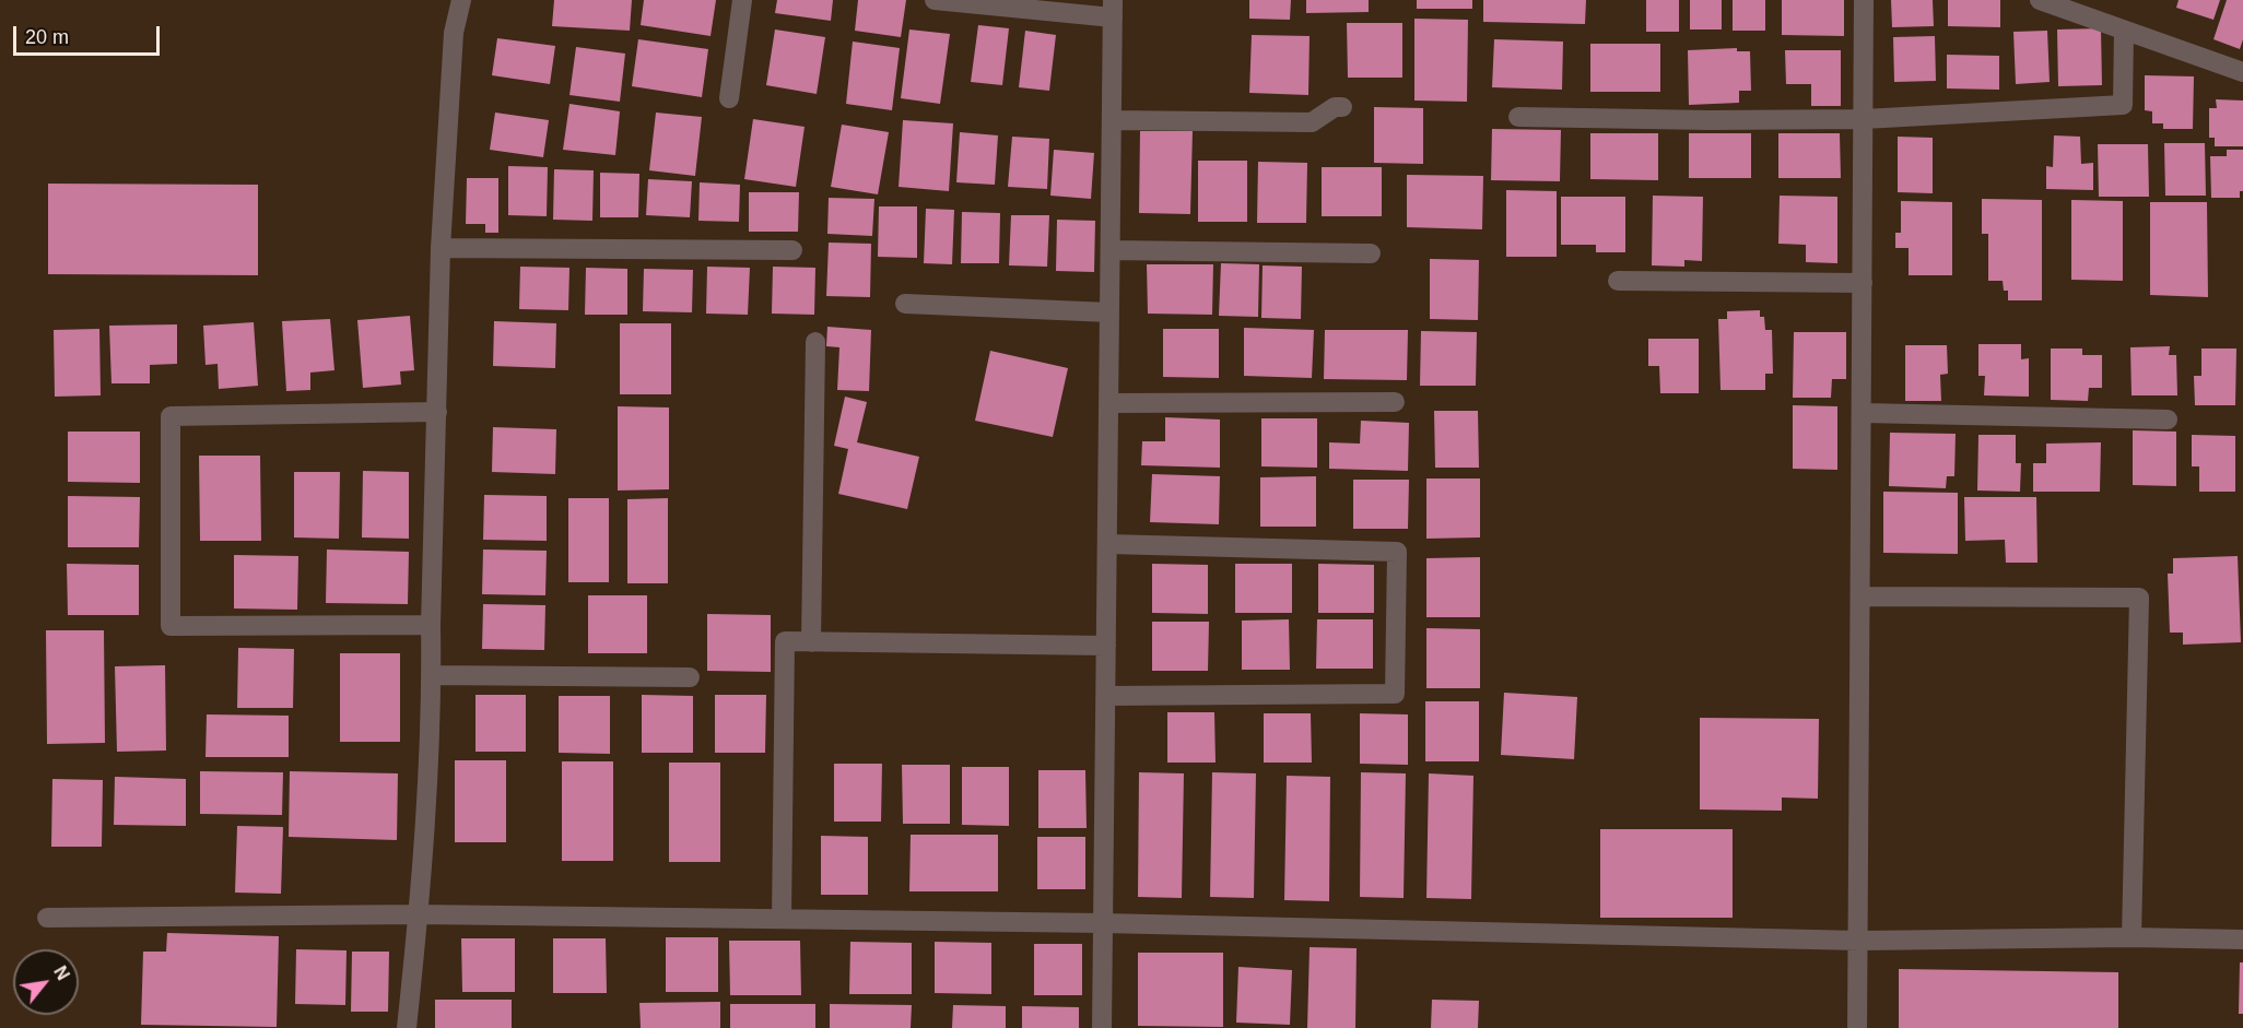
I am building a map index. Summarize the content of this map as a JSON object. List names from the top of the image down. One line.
{"scale_bar":"20 m","north":"top right"}
